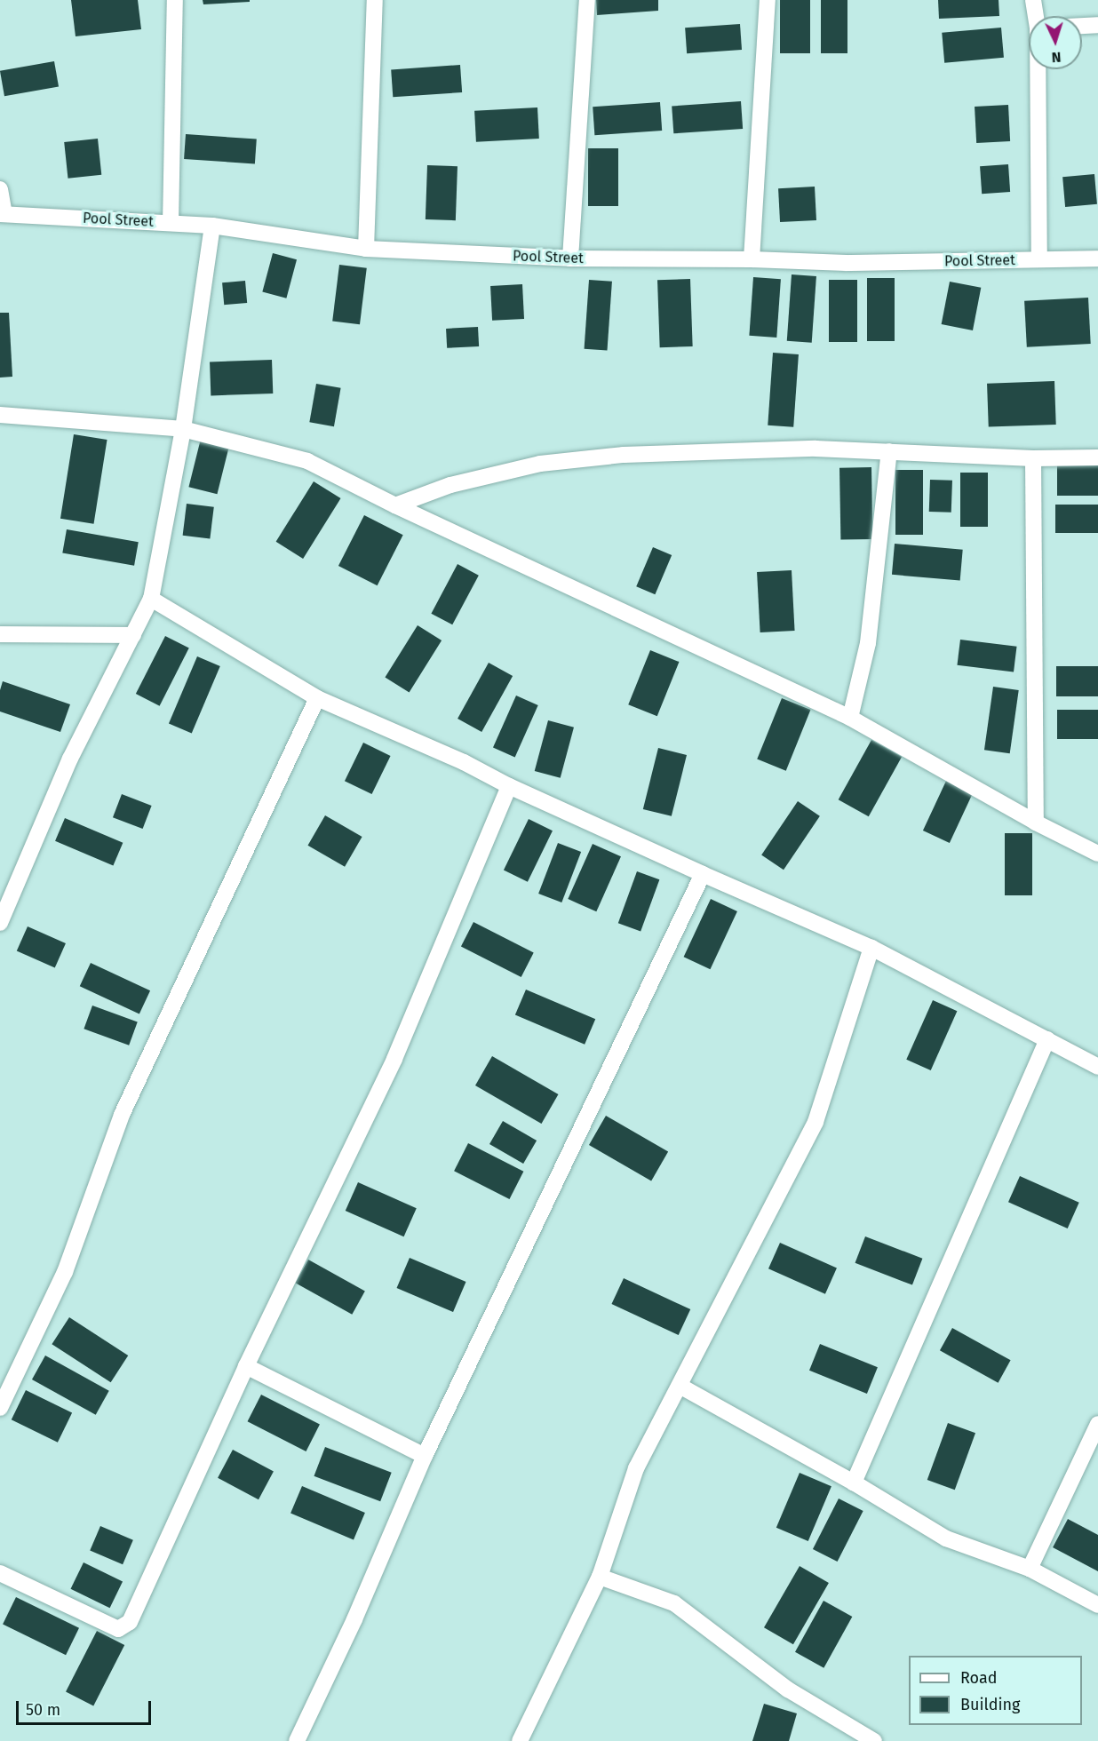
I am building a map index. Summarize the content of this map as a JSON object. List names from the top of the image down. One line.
{"streets":{"street":["Pool Street"]},"legend":["Road","Building"],"scale_bar":"50 m","north":"bottom"}
